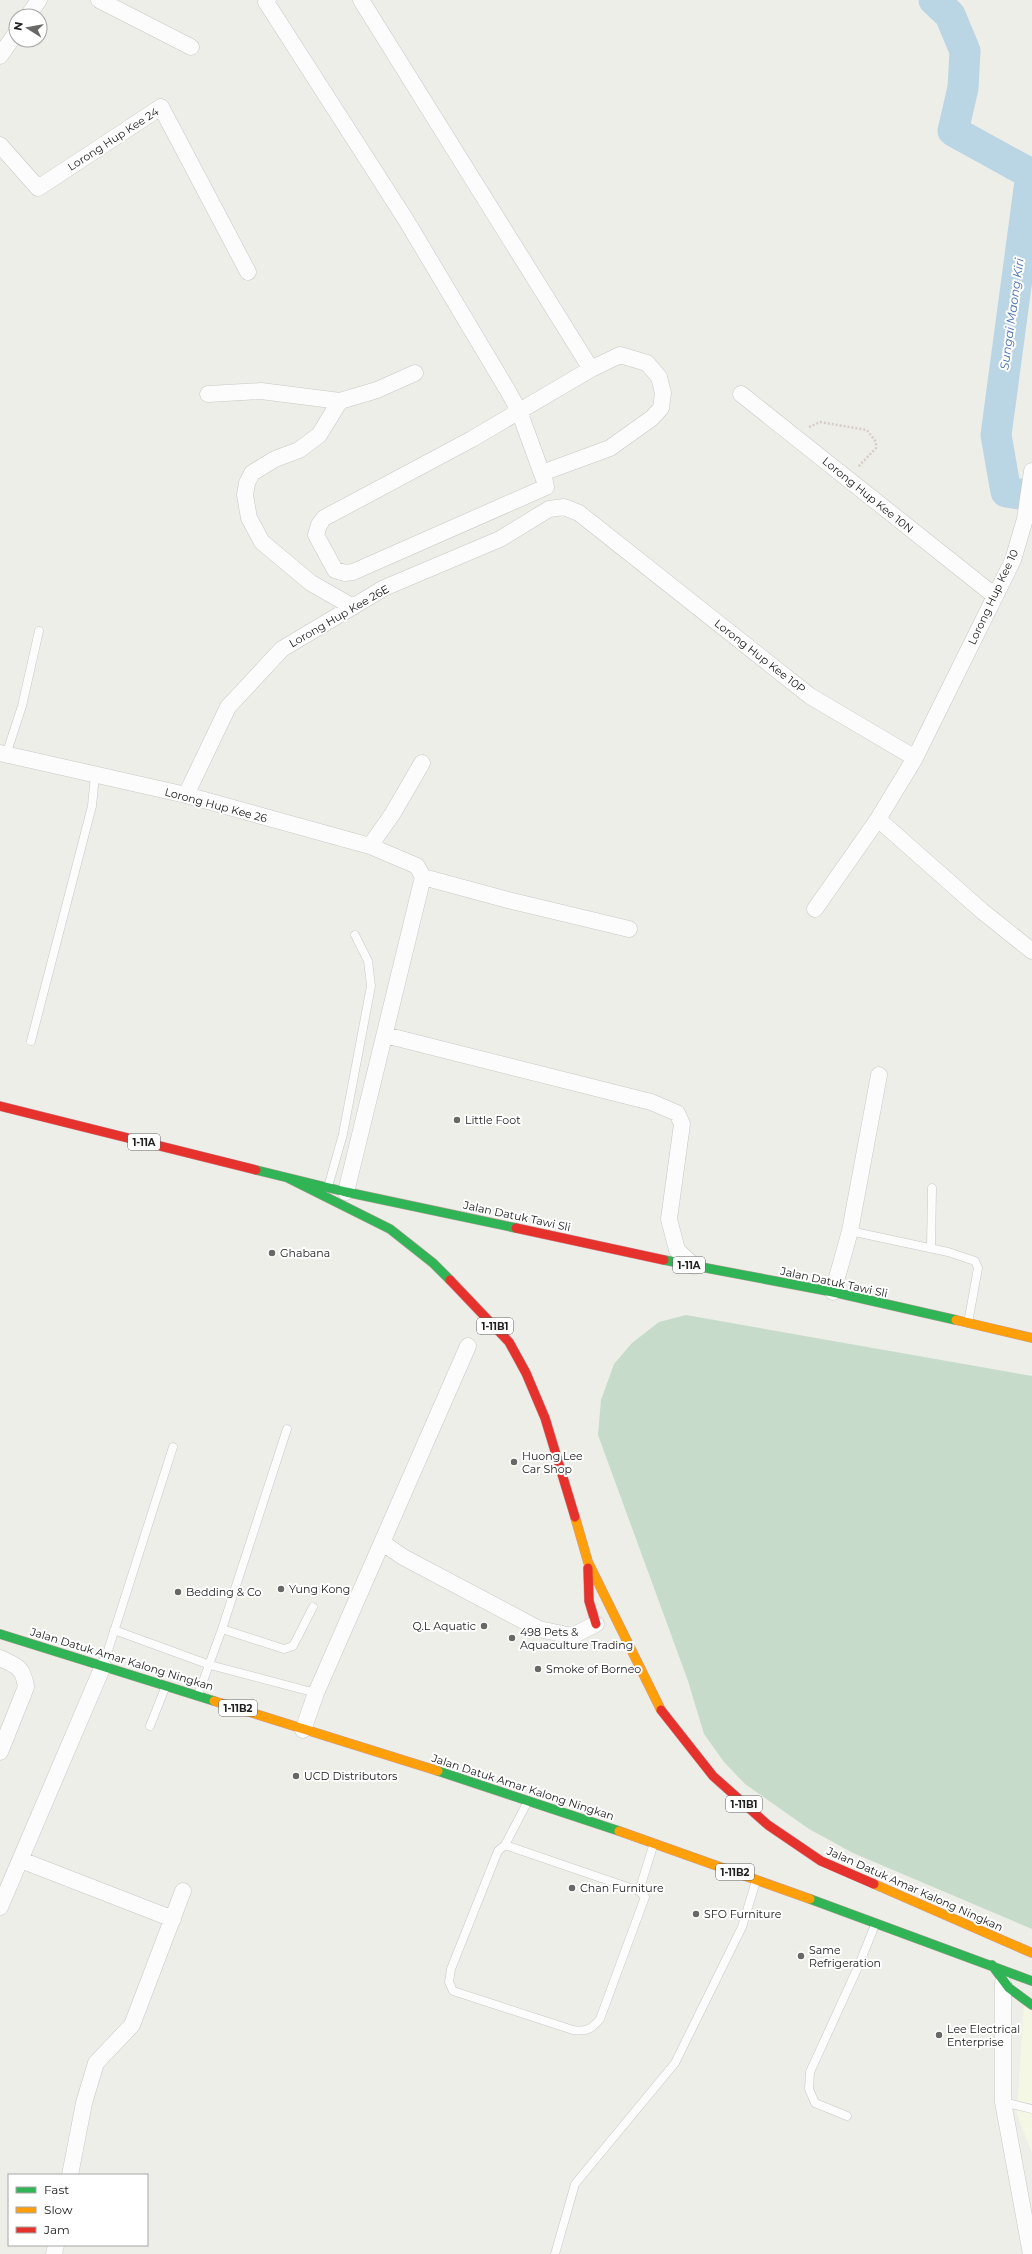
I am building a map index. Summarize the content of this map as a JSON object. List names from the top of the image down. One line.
{"streets":{"highway":["1-11A","Jalan Datuk Tawi Sli","1-11B1","Jalan Datuk Amar Kalong Ningkan","1-11B2"],"street":["Lorong Hup Kee 24","Lorong Hup Kee 10N","Lorong Hup Kee 10","Lorong Hup Kee 26E","Lorong Hup Kee 10P","Lorong Hup Kee 26"]},"crossings":[["Lorong Hup Kee 10N","Lorong Hup Kee 10"],["Lorong Hup Kee 10","Lorong Hup Kee 10P"],["Lorong Hup Kee 26E","Lorong Hup Kee 10P"],["Lorong Hup Kee 26E","Lorong Hup Kee 26"],["Jalan Datuk Tawi Sli","Jalan Datuk Amar Kalong Ningkan"]],"water":["Sungai Maong Kiri"],"places":["Little Foot","Ghabana","Huong Lee Car Shop","Yung Kong","Bedding & Co","Q.L Aquatic","498 Pets & Aquaculture Trading","Smoke of Borneo","UCD Distributors","Chan Furniture","SFO Furniture","Same Refrigeration","Lee Electrical Enterprise"],"legend":["Fast","Slow","Jam"],"north":"left"}
